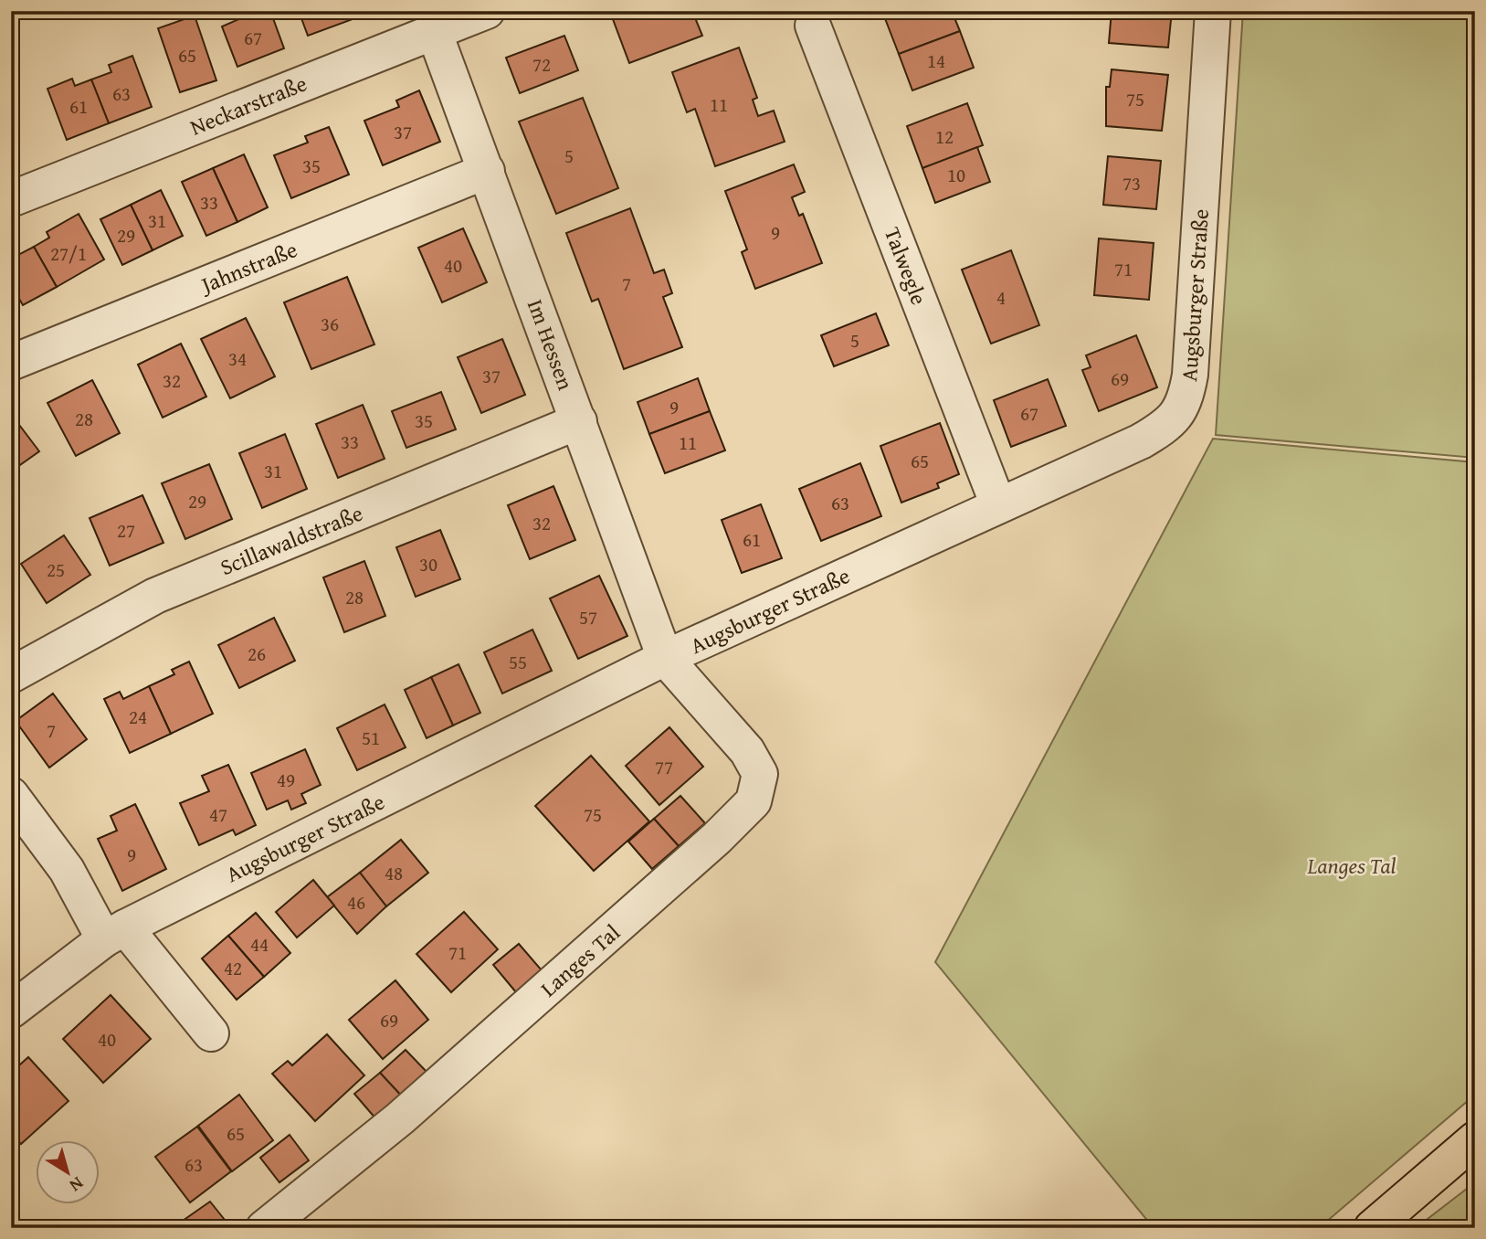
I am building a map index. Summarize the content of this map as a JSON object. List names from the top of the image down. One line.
{"streets":{"street":["Neckarstraße","Talwegle","Jahnstraße","Augsburger Straße","Im Hessen","Scillawaldstraße","Langes Tal"]},"crossings":[["Neckarstraße","Im Hessen"],["Talwegle","Augsburger Straße"],["Jahnstraße","Im Hessen"],["Augsburger Straße","Im Hessen"],["Augsburger Straße","Langes Tal"],["Im Hessen","Scillawaldstraße"],["Im Hessen","Langes Tal"]],"parks":["Langes Tal"],"house_numbers":["67","65","14","72","63","75","11","61","37","12","5","35","10","73","33","31","9","29","27/1","40","71","7","4","36","5","34","37","69","32","9","67","28","35","33","11","65","31","29","63","32","27","61","30","25","28","57","26","55","24","7","51","77","49","47","75","9","48","46","44","71","42","69","40","65","63"],"north":"bottom right"}
